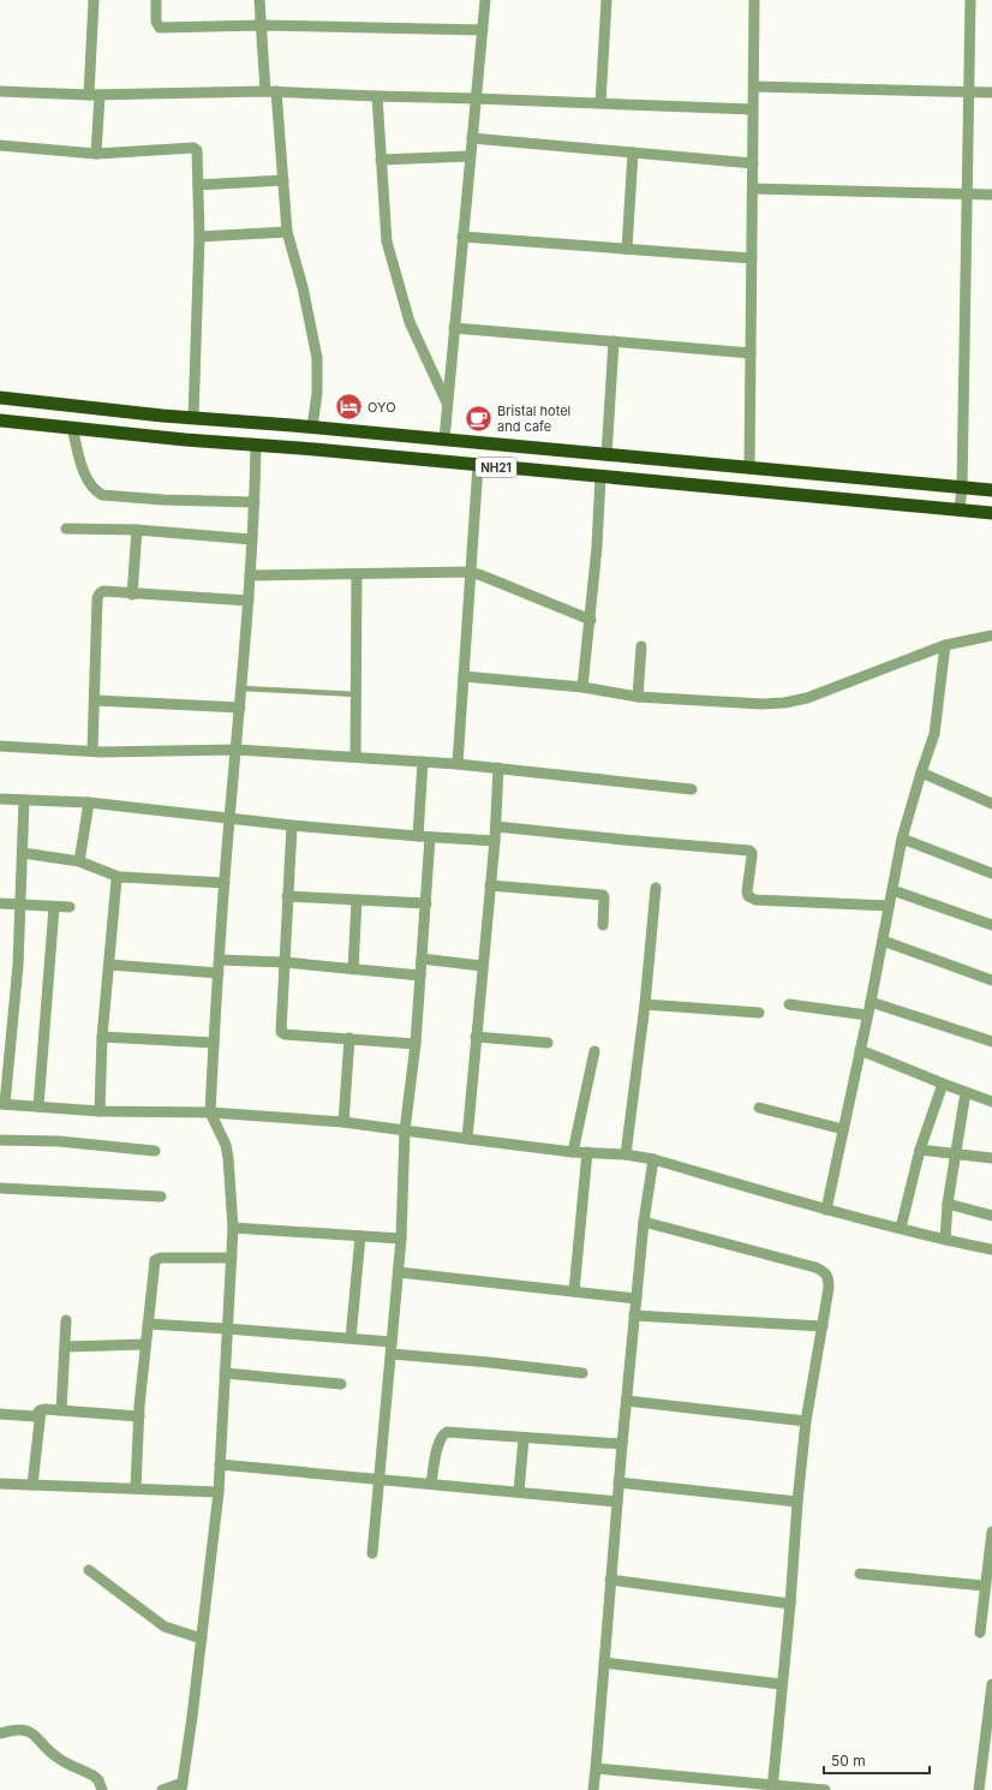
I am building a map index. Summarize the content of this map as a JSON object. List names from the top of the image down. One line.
{"streets":{"highway":["NH21"]},"places":{"hotel":["OYO"],"cafe":["Bristal hotel and cafe"]},"scale_bar":"50 m"}
